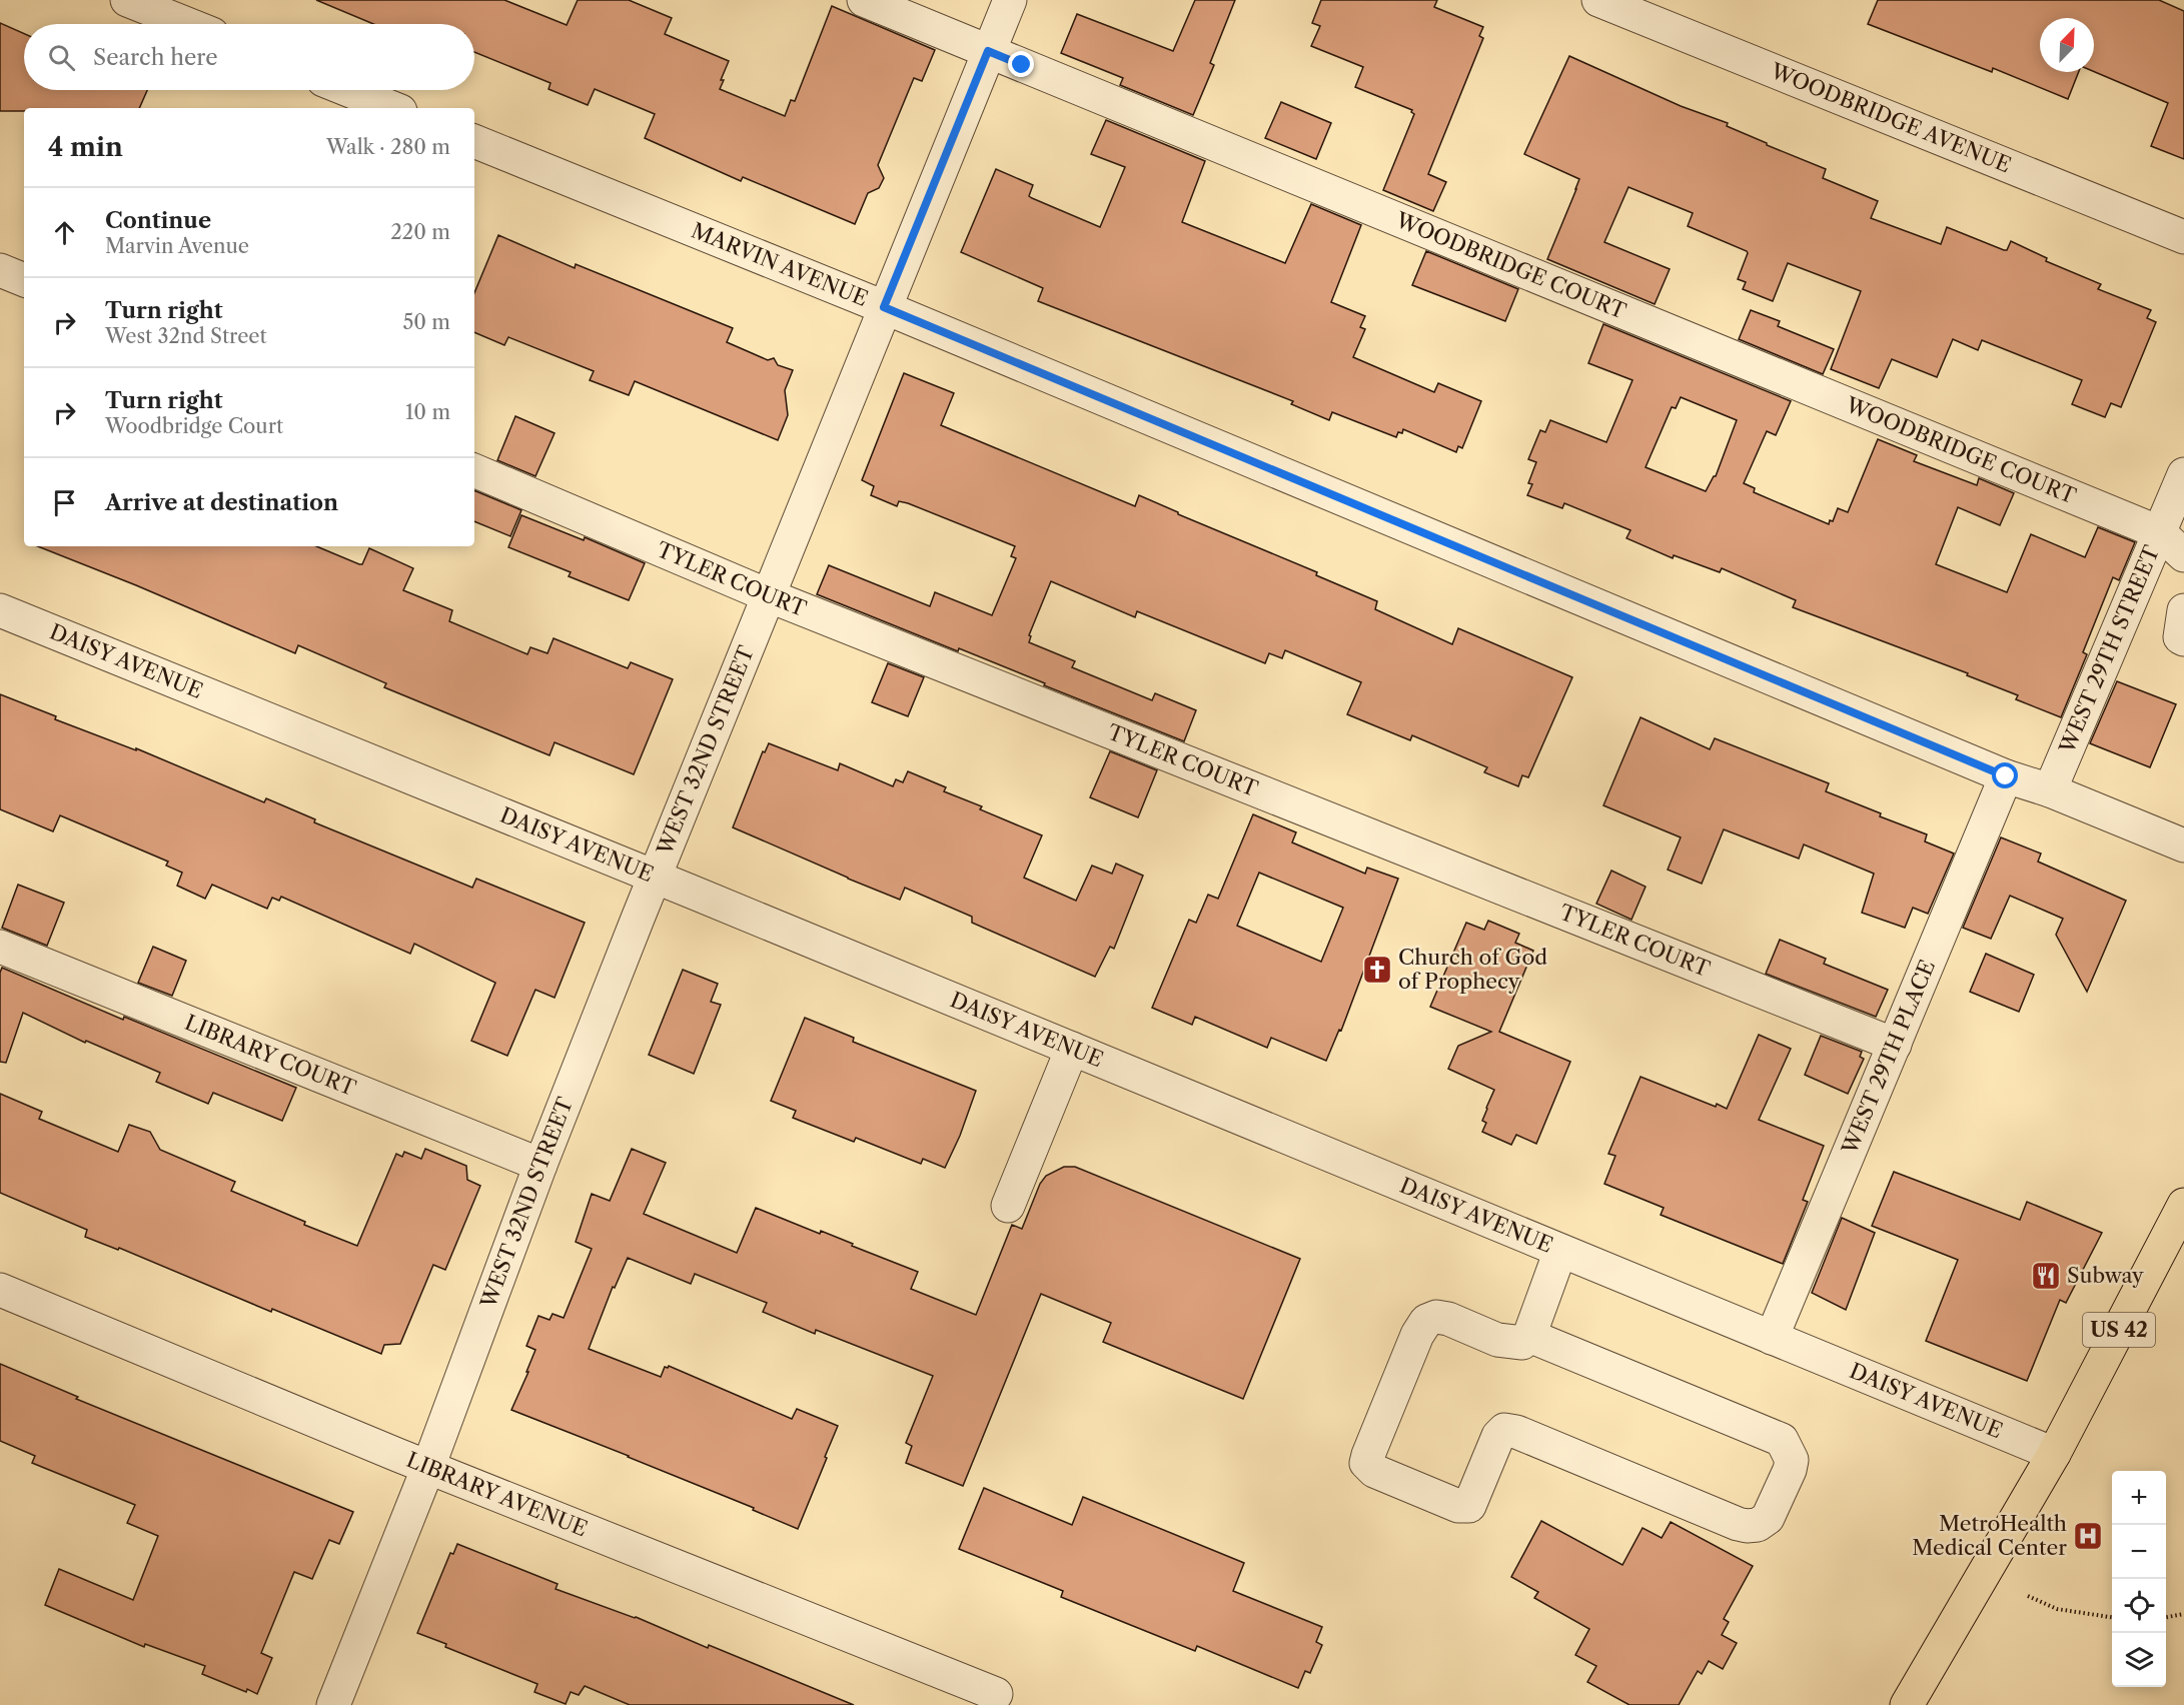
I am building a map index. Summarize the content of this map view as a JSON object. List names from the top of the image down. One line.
{"streets":{"main road":["US 42"],"street":["WOODBRIDGE AVENUE","MARVIN AVENUE","WOODBRIDGE COURT","TYLER COURT","WEST 29TH STREET","DAISY AVENUE","WEST 32ND STREET","LIBRARY COURT","WEST 29TH PLACE","LIBRARY AVENUE"]},"crossings":[["MARVIN AVENUE","WEST 29TH STREET"],["MARVIN AVENUE","WEST 32ND STREET"],["MARVIN AVENUE","WEST 29TH PLACE"],["WOODBRIDGE COURT","WEST 29TH STREET"],["WOODBRIDGE COURT","WEST 32ND STREET"],["TYLER COURT","WEST 32ND STREET"],["TYLER COURT","WEST 29TH PLACE"],["DAISY AVENUE","WEST 32ND STREET"],["DAISY AVENUE","WEST 29TH PLACE"],["DAISY AVENUE","US 42"],["WEST 32ND STREET","LIBRARY COURT"],["WEST 32ND STREET","LIBRARY AVENUE"]],"places":{"church":["Church of God of Prophecy"],"restaurant":["Subway"],"hospital":["MetroHealth Medical Center"]},"north":"top right","page":{"search":"Search here","heading":["4 min","Walk · 280 m"],"list":[["Continue","Marvin Avenue","220 m"],["Turn right","West 32nd Street","50 m"],["Turn right","Woodbridge Court","10 m"],"Arrive at destination"],"map_buttons":["+","−"]}}
